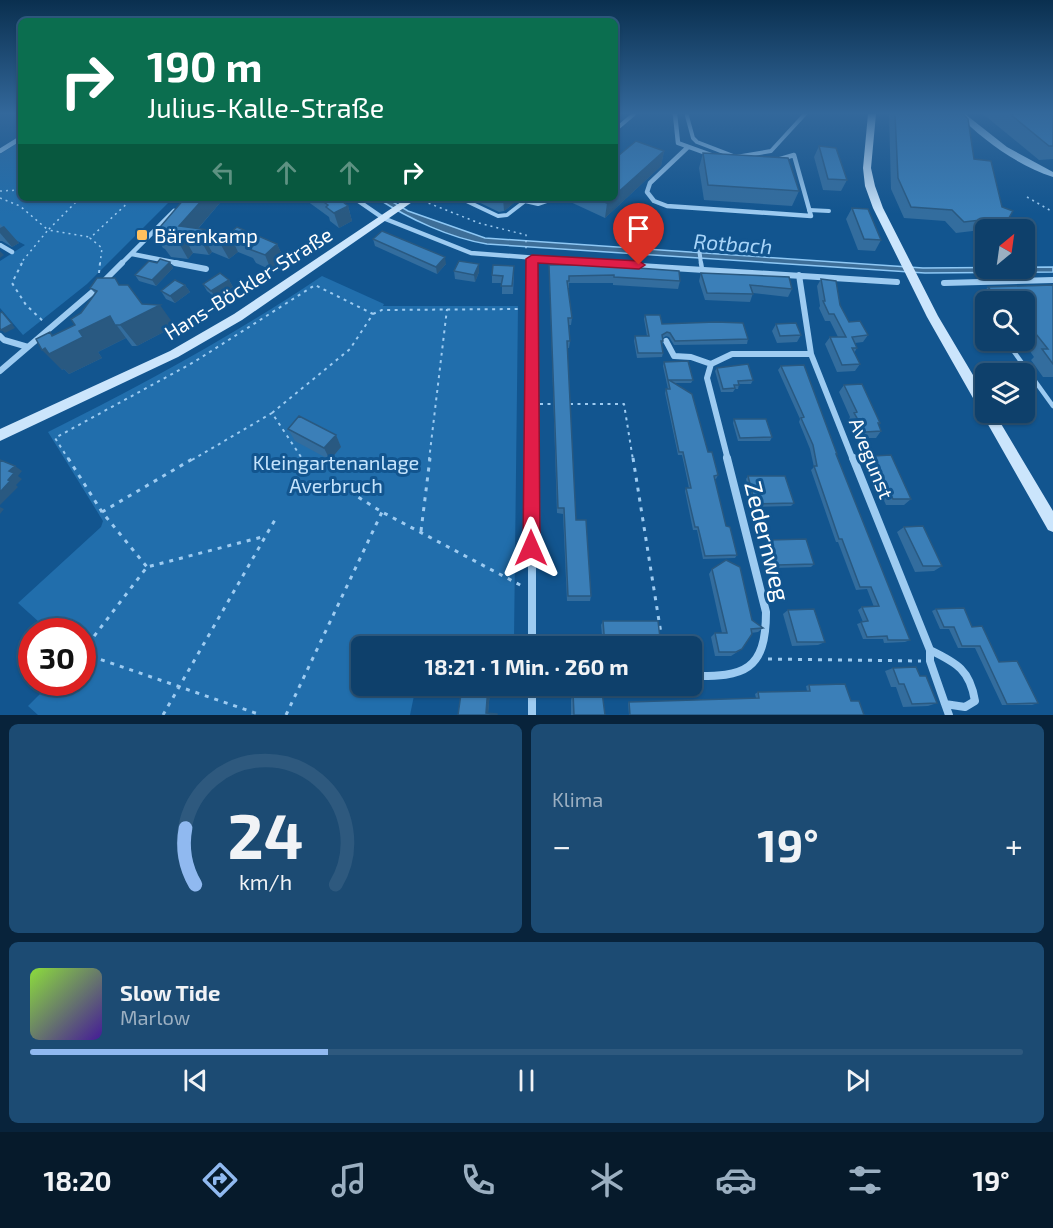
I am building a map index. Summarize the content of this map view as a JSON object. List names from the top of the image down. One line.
{"streets":{"main road":["Hans-Böckler-Straße"],"street":["Avegunst","Zedernweg"]},"water":["Rotbach"],"parks":["Kleingartenanlage Averbruch"],"places":{"transit":["Bärenkamp"]},"north":"top right","page":{"turn":["190 m","Julius-Kalle-Straße"],"limit":"30","trip":"18:21 · 1 Min. · 260 m","tile":"Klima","heat":["−","19°","+"],"song":["Slow Tide","Marlow"],"tabs":["18:20","19°"],"gauge":["24","km/h"]}}
